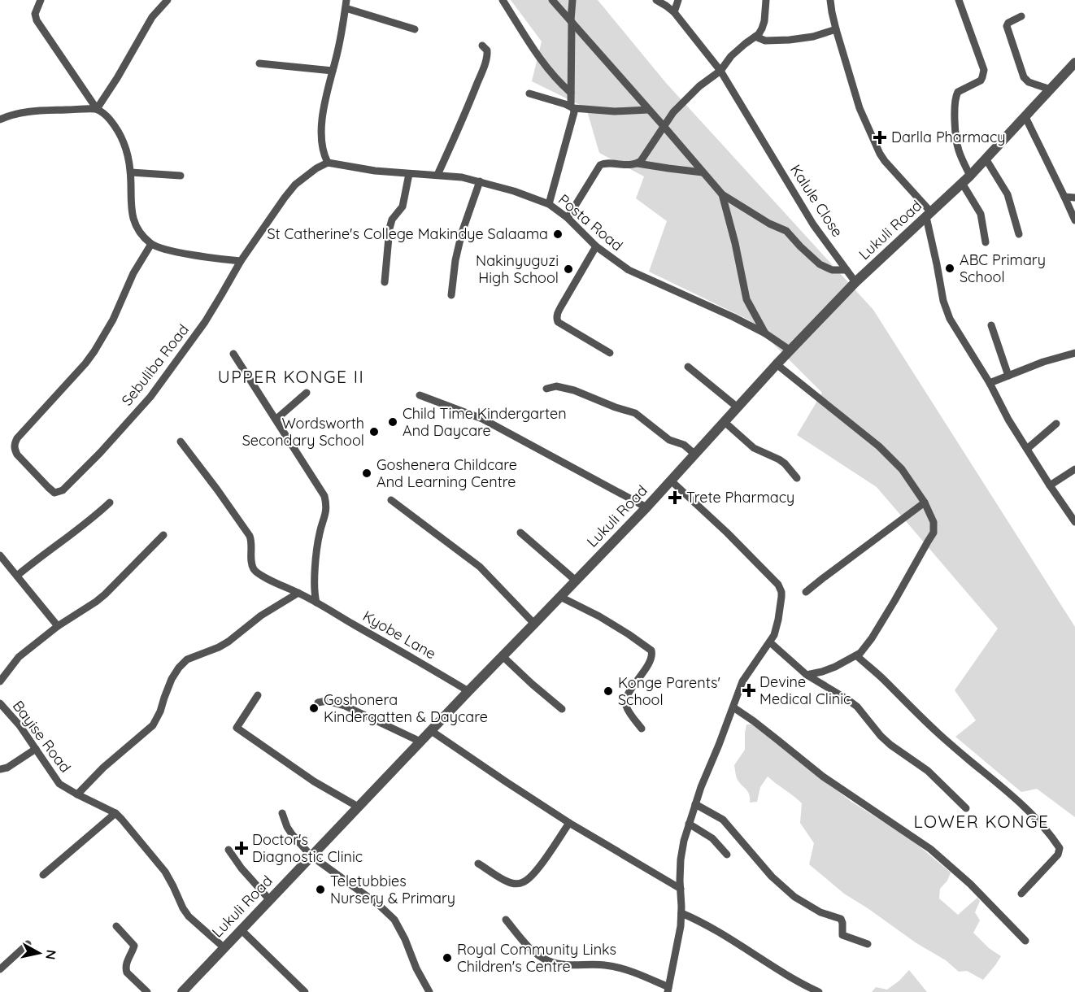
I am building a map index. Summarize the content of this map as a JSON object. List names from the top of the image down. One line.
{"streets":{"street":["Kalule Close","Posta Road","Lukuli Road","Sebuliba Road","Kyobe Lane","Bayise Road"]},"crossings":[["Kalule Close","Lukuli Road"],["Posta Road","Lukuli Road"],["Posta Road","Sebuliba Road"],["Lukuli Road","Kyobe Lane"],["Lukuli Road","Bayise Road"]],"districts":["UPPER KONGE II","LOWER KONGE"],"places":{"health":["Darlla Pharmacy","Trete Pharmacy","Devine Medical Clinic","Doctor's Diagnostic Clinic"],"other":["St Catherine's College Makindye Salaama","ABC Primary School","Nakinyuguzi High School","Child Time Kindergarten And Daycare","Wordsworth Secondary School","Goshenera Childcare And Learning Centre","Konge Parents' School","Goshonera Kindergatten & Daycare","Teletubbies Nursery & Primary","Royal Community Links Children's Centre"]},"north":"right"}
